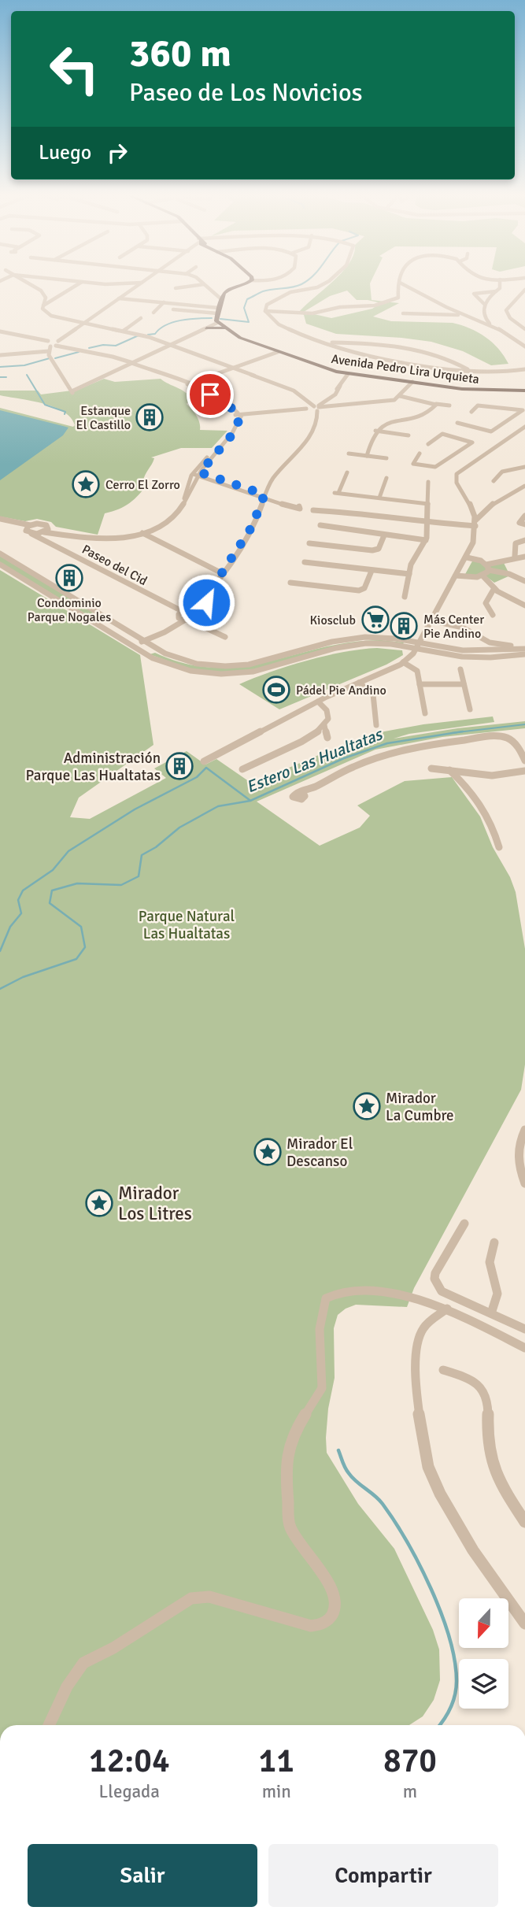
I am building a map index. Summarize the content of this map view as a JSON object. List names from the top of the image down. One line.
{"streets":{"main road":["Avenida Pedro Lira Urquieta"],"street":["Paseo del Cid"]},"water":["Estero Las Hualtatas"],"parks":["Parque Natural Las Hualtatas"],"places":{"building":["Estanque El Castillo","Condominio Parque Nogales","Más Center Pie Andino","Administración Parque Las Hualtatas"],"place":["Cerro El Zorro","Mirador La Cumbre","Mirador El Descanso","Mirador Los Litres"],"supermarket":["Kiosclub"],"sports":["Pádel Pie Andino"]},"north":"bottom","page":{"turn":["360 m","Paseo de Los Novicios"],"then":"Luego","eta":["12:04","Llegada","11","min","870","m"],"buttons":["Salir","Compartir"]}}
